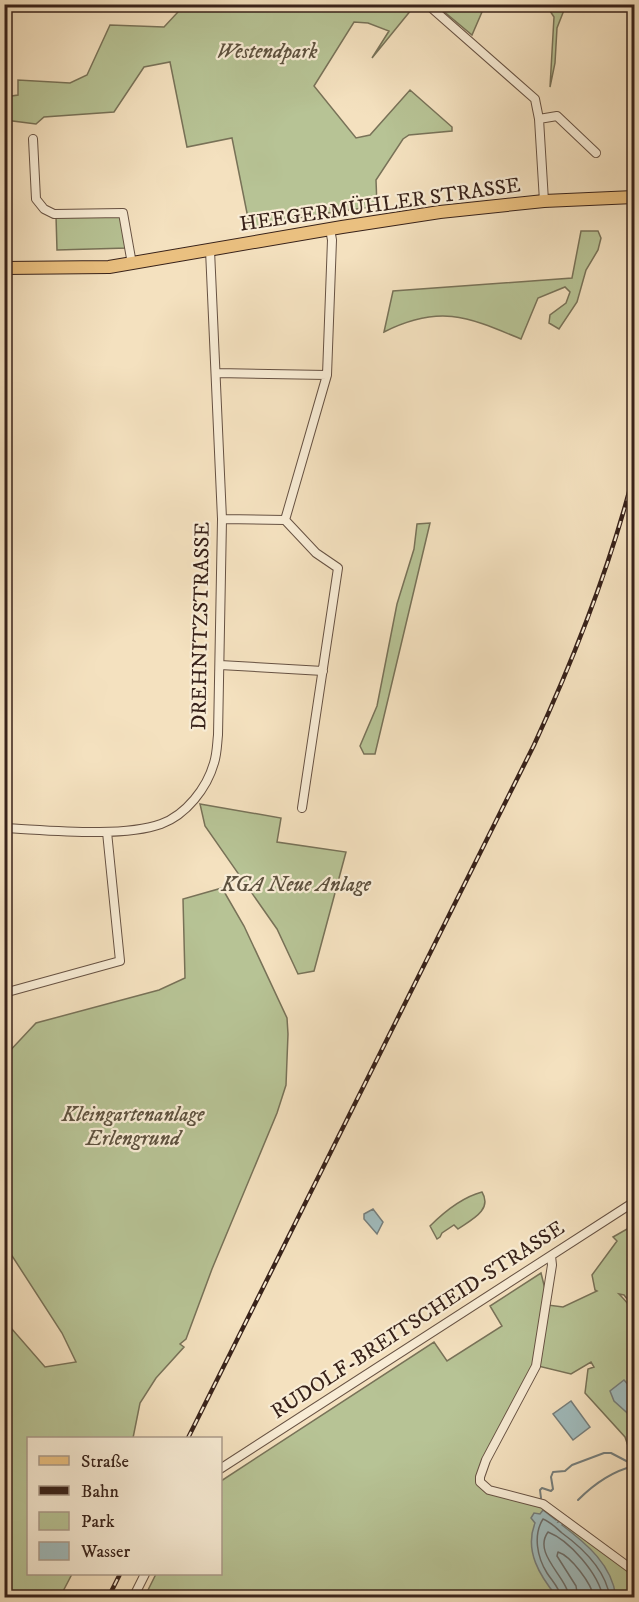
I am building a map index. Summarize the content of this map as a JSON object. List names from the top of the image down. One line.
{"streets":{"main road":["HEEGERMÜHLER STRASSE"],"street":["DREHNITZSTRASSE","RUDOLF-BREITSCHEID-STRASSE"]},"crossings":[["HEEGERMÜHLER STRASSE","DREHNITZSTRASSE"]],"parks":["Westendpark","KGA Neue Anlage","Kleingartenanlage Erlengrund"],"legend":["Straße","Bahn","Park","Wasser"]}
